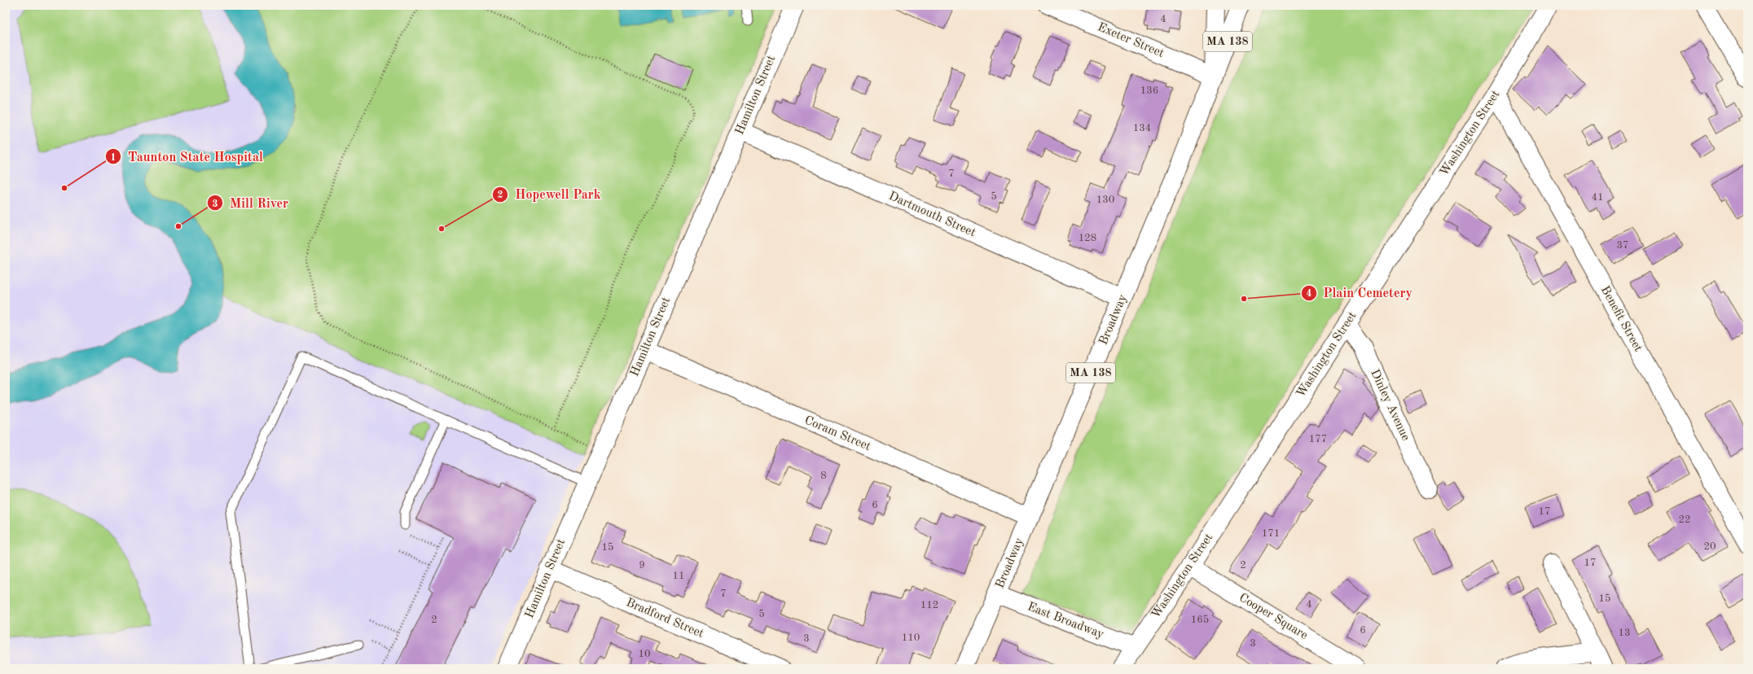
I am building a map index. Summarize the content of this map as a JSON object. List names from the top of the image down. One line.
{"streets":{"street":["Exeter Street","MA 138","Hamilton Street","Washington Street","Dartmouth Street","Benefit Street","Broadway","Dinley Avenue","Coram Street","Cooper Square","Bradford Street","East Broadway"]},"crossings":[["Exeter Street","Broadway"],["Hamilton Street","Dartmouth Street"],["Hamilton Street","Coram Street"],["Hamilton Street","Bradford Street"],["Washington Street","Benefit Street"],["Washington Street","Dinley Avenue"],["Washington Street","Cooper Square"],["Washington Street","East Broadway"],["Dartmouth Street","Broadway"],["Broadway","Coram Street"],["Broadway","East Broadway"]],"places":["Taunton State Hospital","Mill River","Hopewell Park","Plain Cemetery"],"house_numbers":["4","136","134","7","5","41","130","128","37","177","8","6","17","22","171","20","15","17","9","2","11","7","15","4","112","5","2","165","6","13","110","3","3","10"]}
